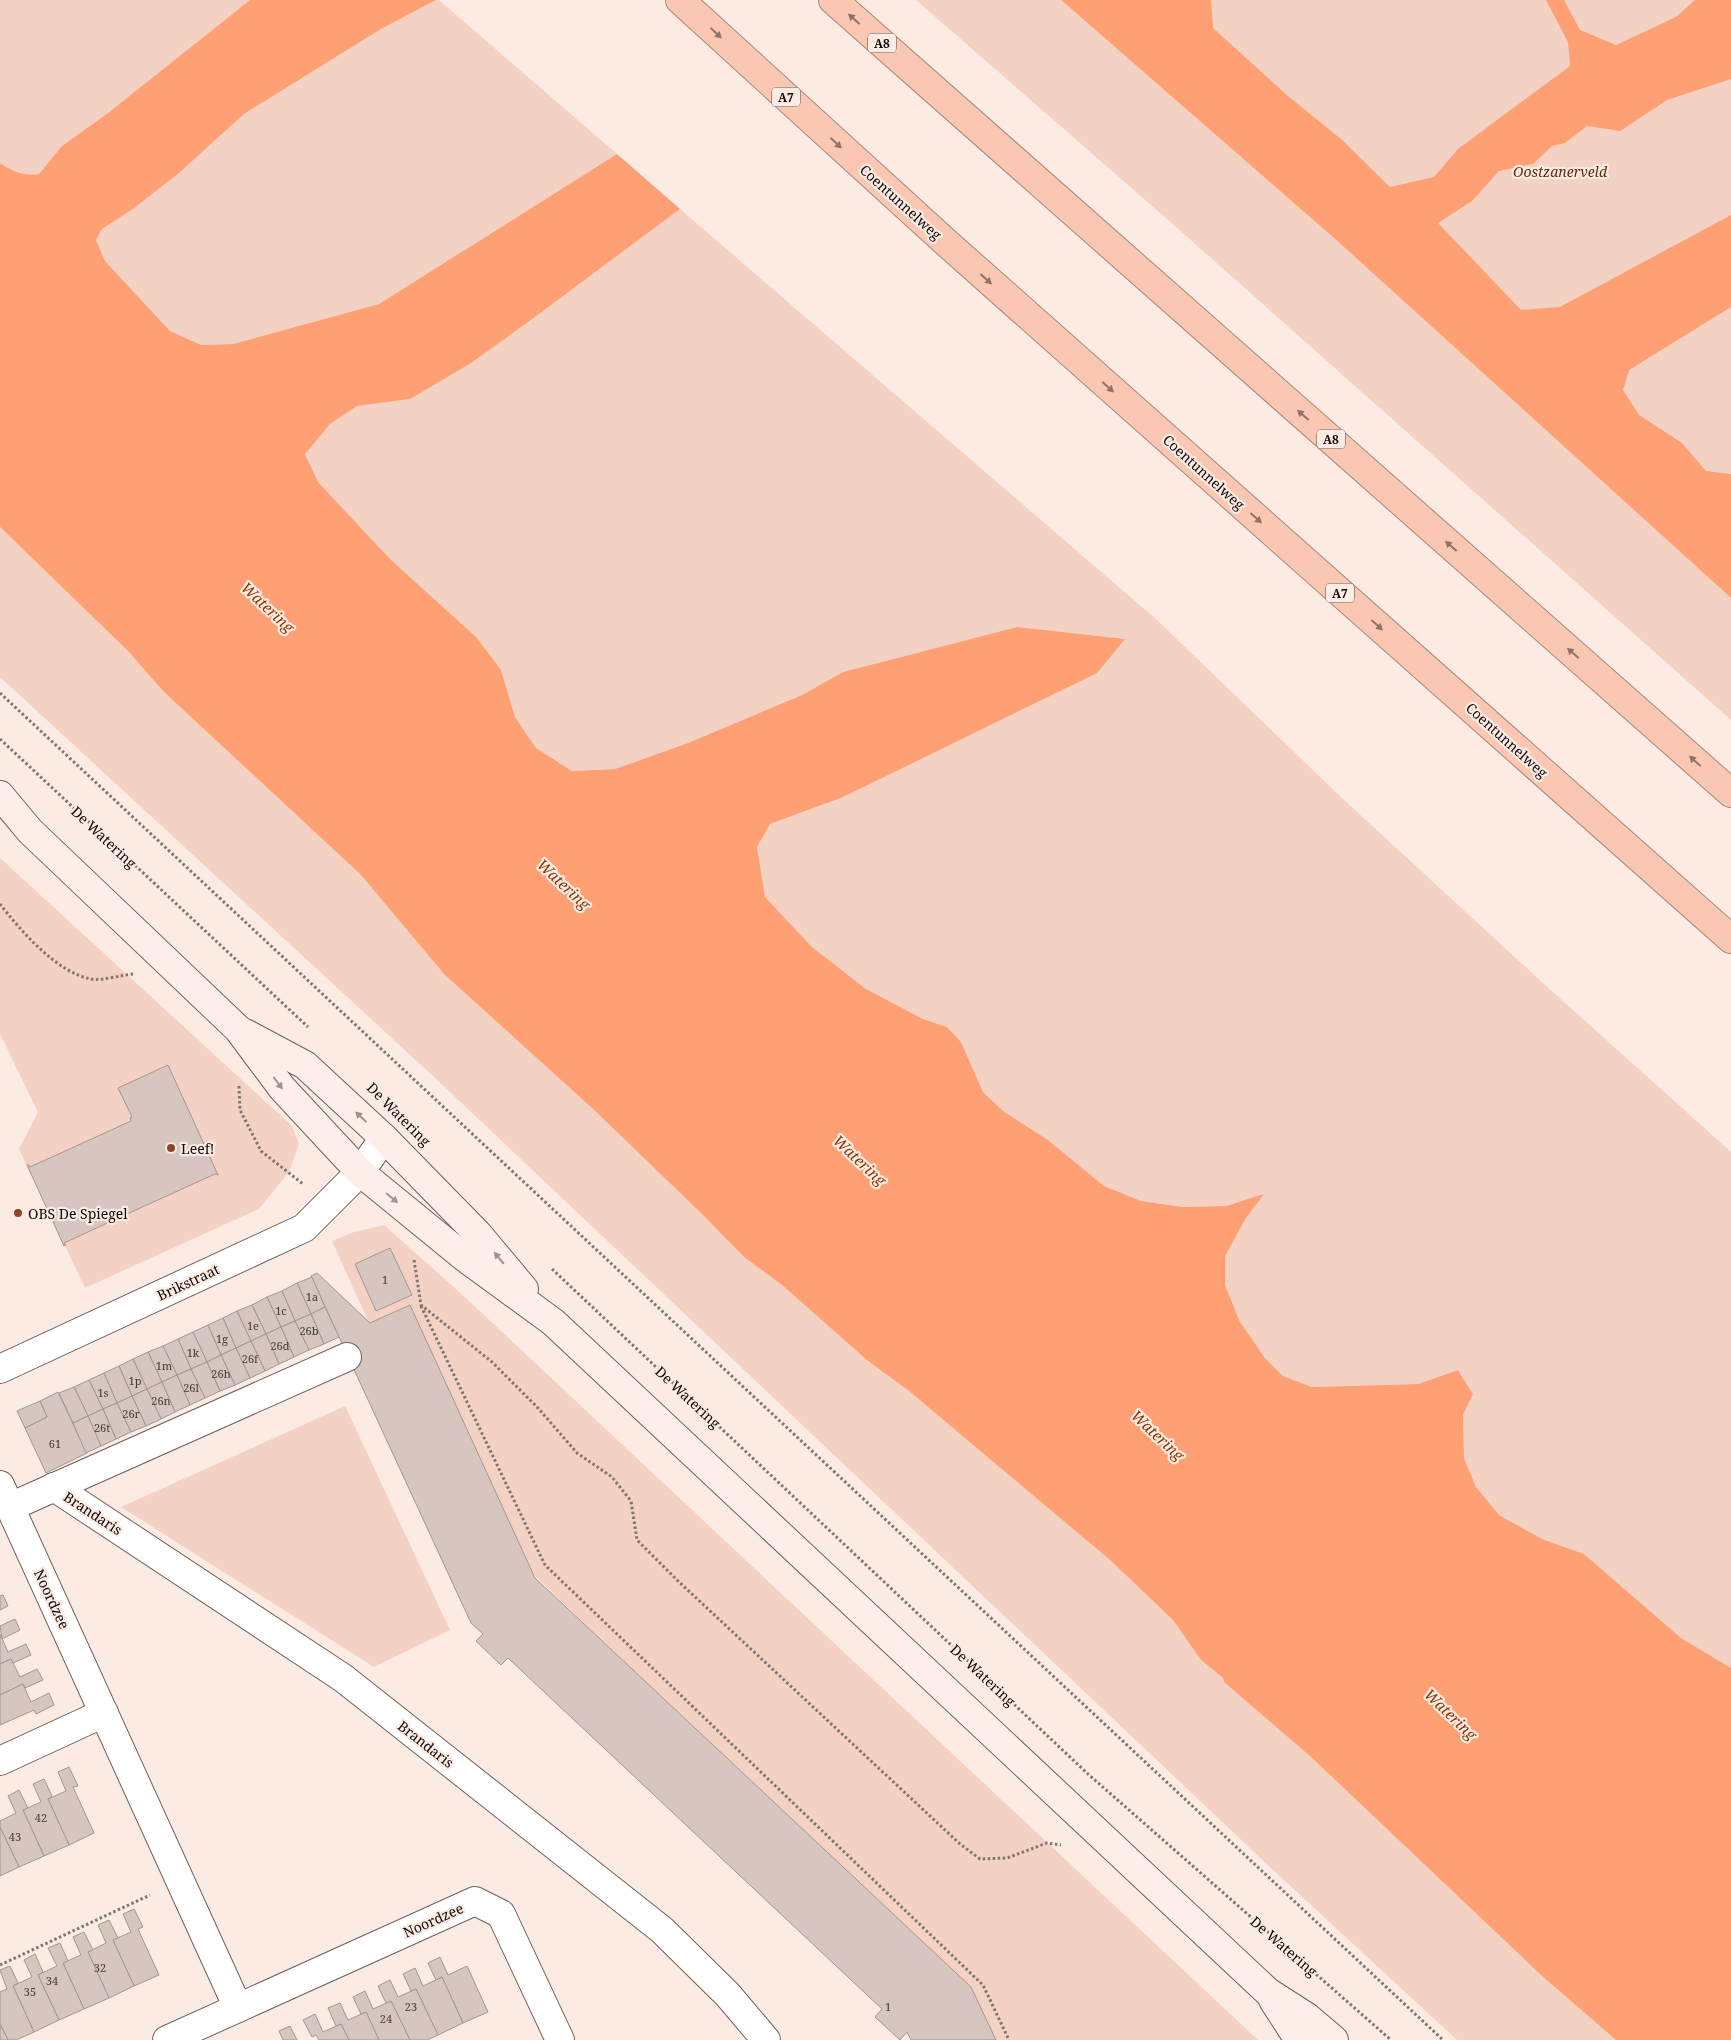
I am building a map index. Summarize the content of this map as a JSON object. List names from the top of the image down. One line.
{"streets":{"highway":["A8","A7","Coentunnelweg"],"main road":["De Watering"],"street":["Brikstraat","Brandaris","Noordzee"]},"crossings":[["De Watering","Brikstraat"],["Brandaris","Noordzee"]],"water":["Watering"],"parks":["Oostzanerveld"],"places":["Leef!","OBS De Spiegel"],"house_numbers":["1","1a","1c","1e","26b","1g","26d","1k","26f","1m","26h","1p","26l","1s","26n","26r","26t","61","42","43","32","34","35","23","1","24"]}
